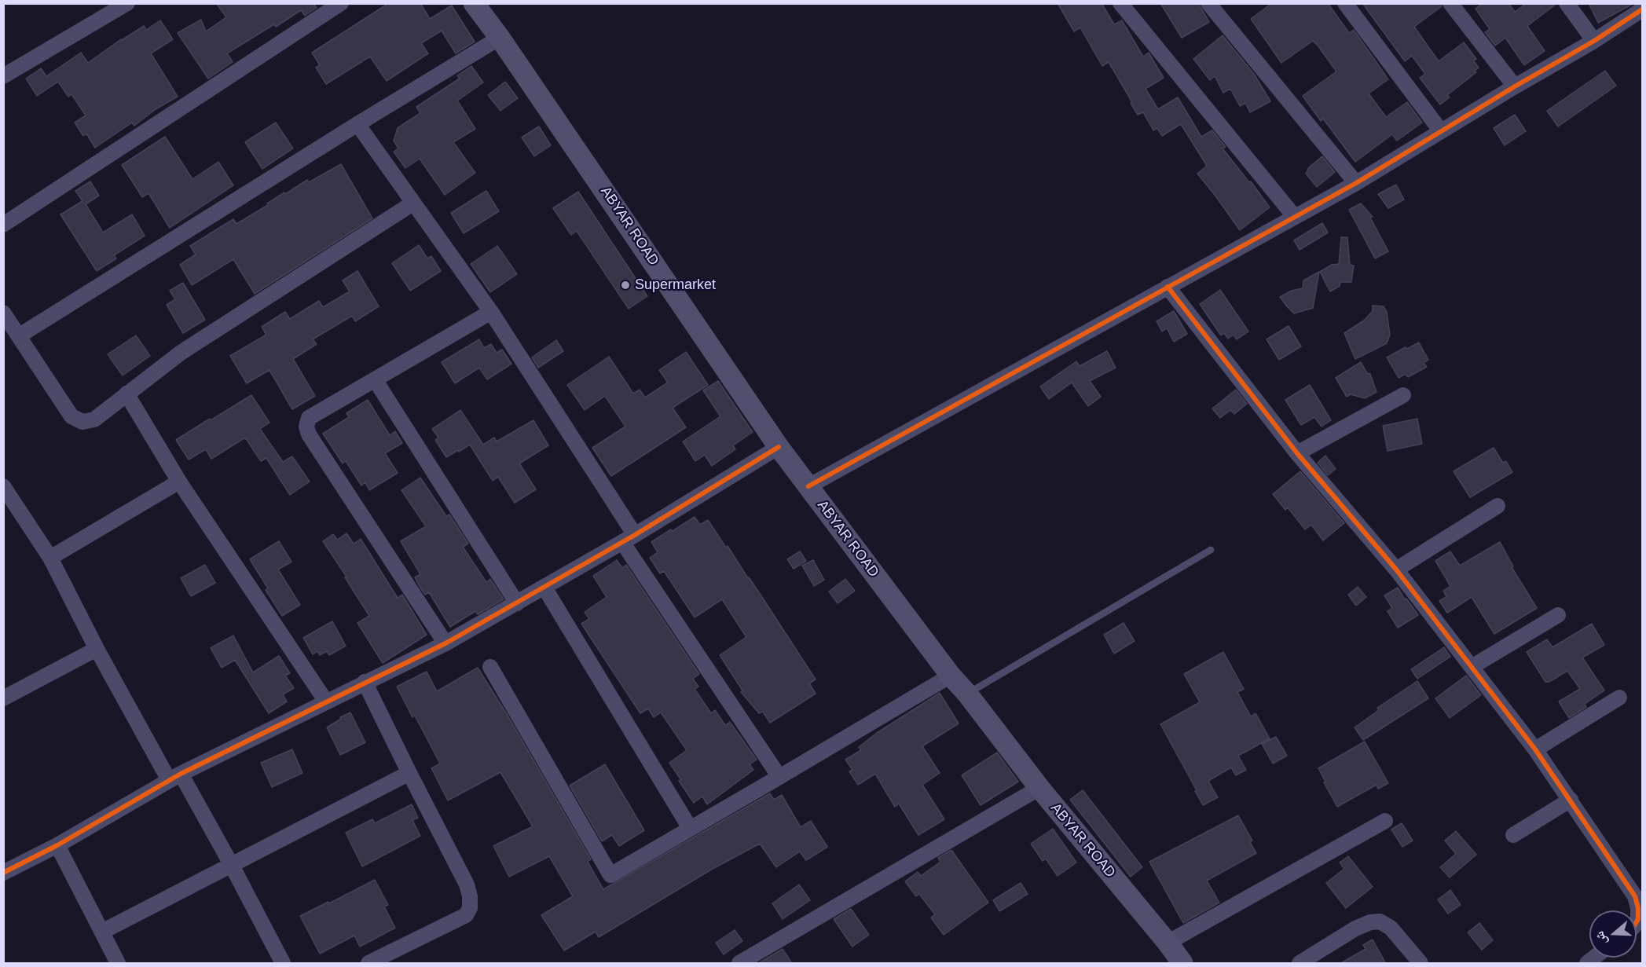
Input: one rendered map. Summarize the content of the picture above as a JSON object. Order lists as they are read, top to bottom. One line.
{"streets":{"main road":["ABYAR ROAD"]},"places":["Supermarket"],"north":"left"}
